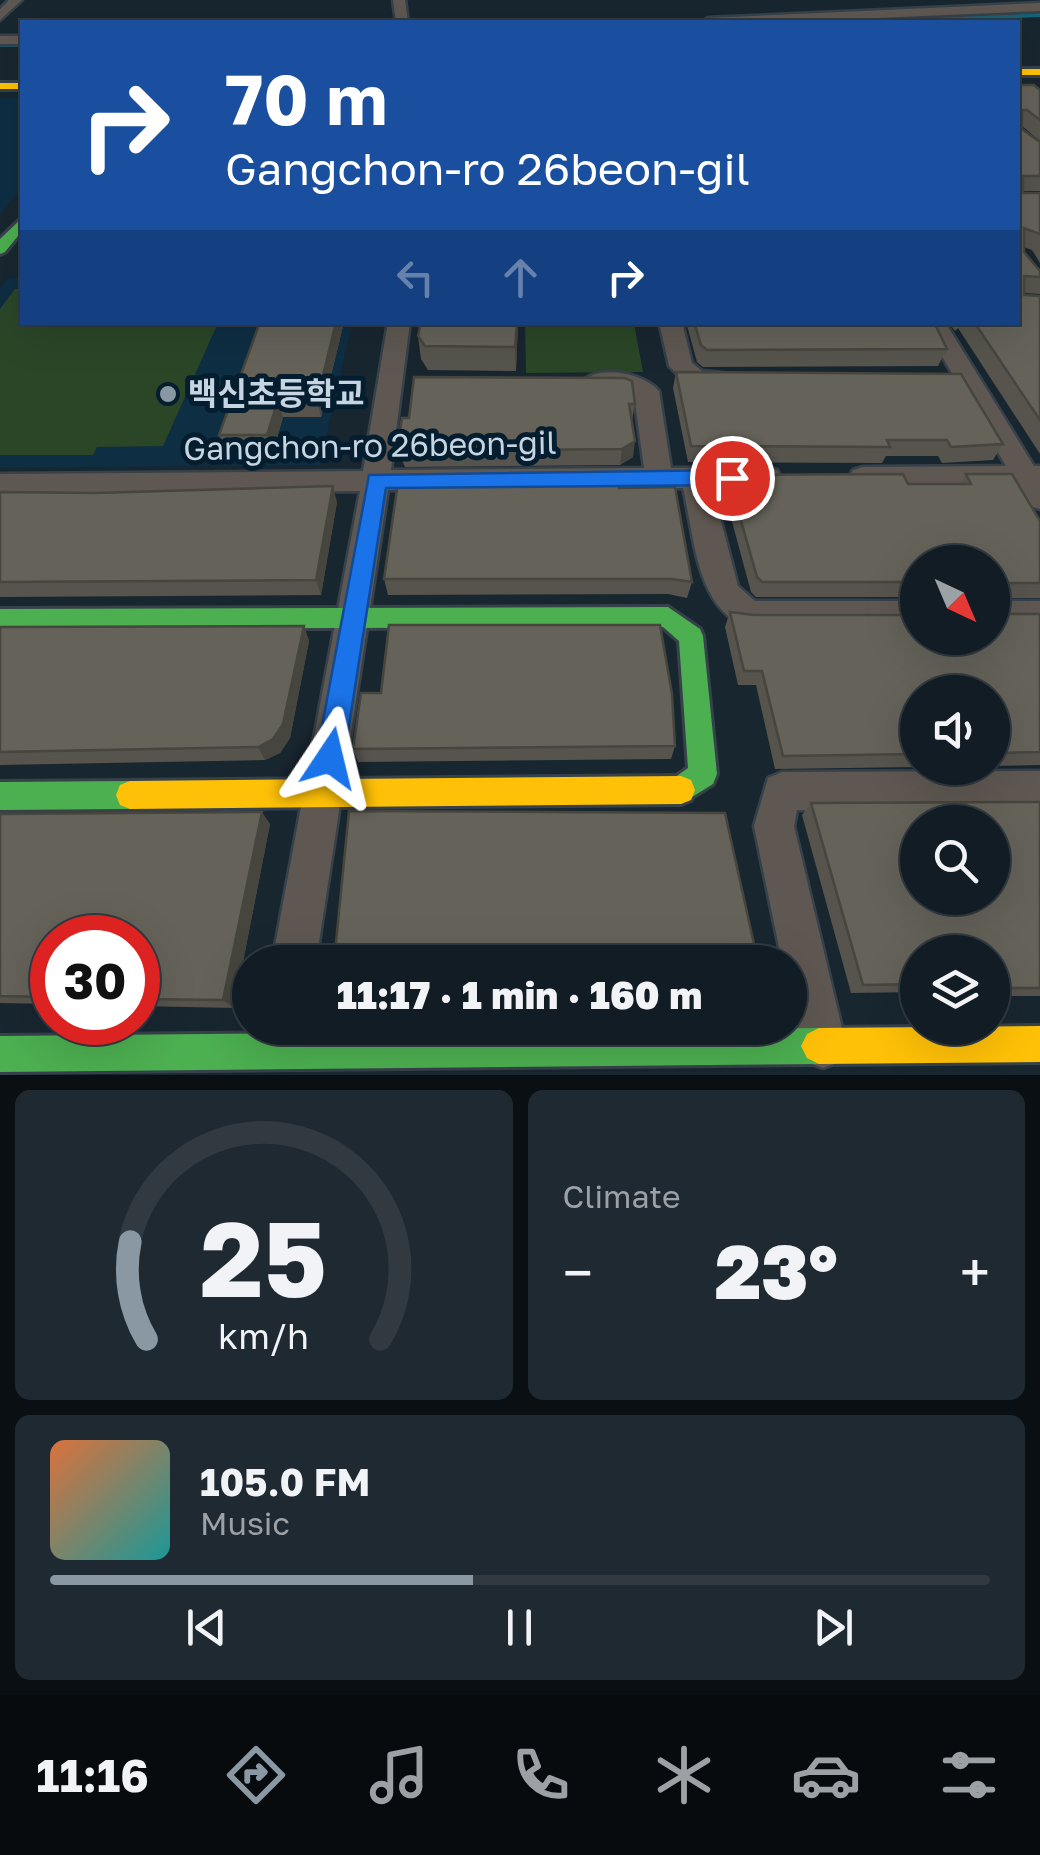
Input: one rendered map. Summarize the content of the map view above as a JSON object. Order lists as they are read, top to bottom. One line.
{"streets":{"street":["Gangchon-ro 26beon-gil"]},"places":["백신초등학교"],"north":"bottom right","page":{"turn":["70 m","Gangchon-ro 26beon-gil"],"limit":"30","trip":"11:17 · 1 min · 160 m","tile":"Climate","heat":["−","23°","+"],"song":["105.0 FM","Music"],"tabs":"11:16","gauge":["25","km/h"]}}
